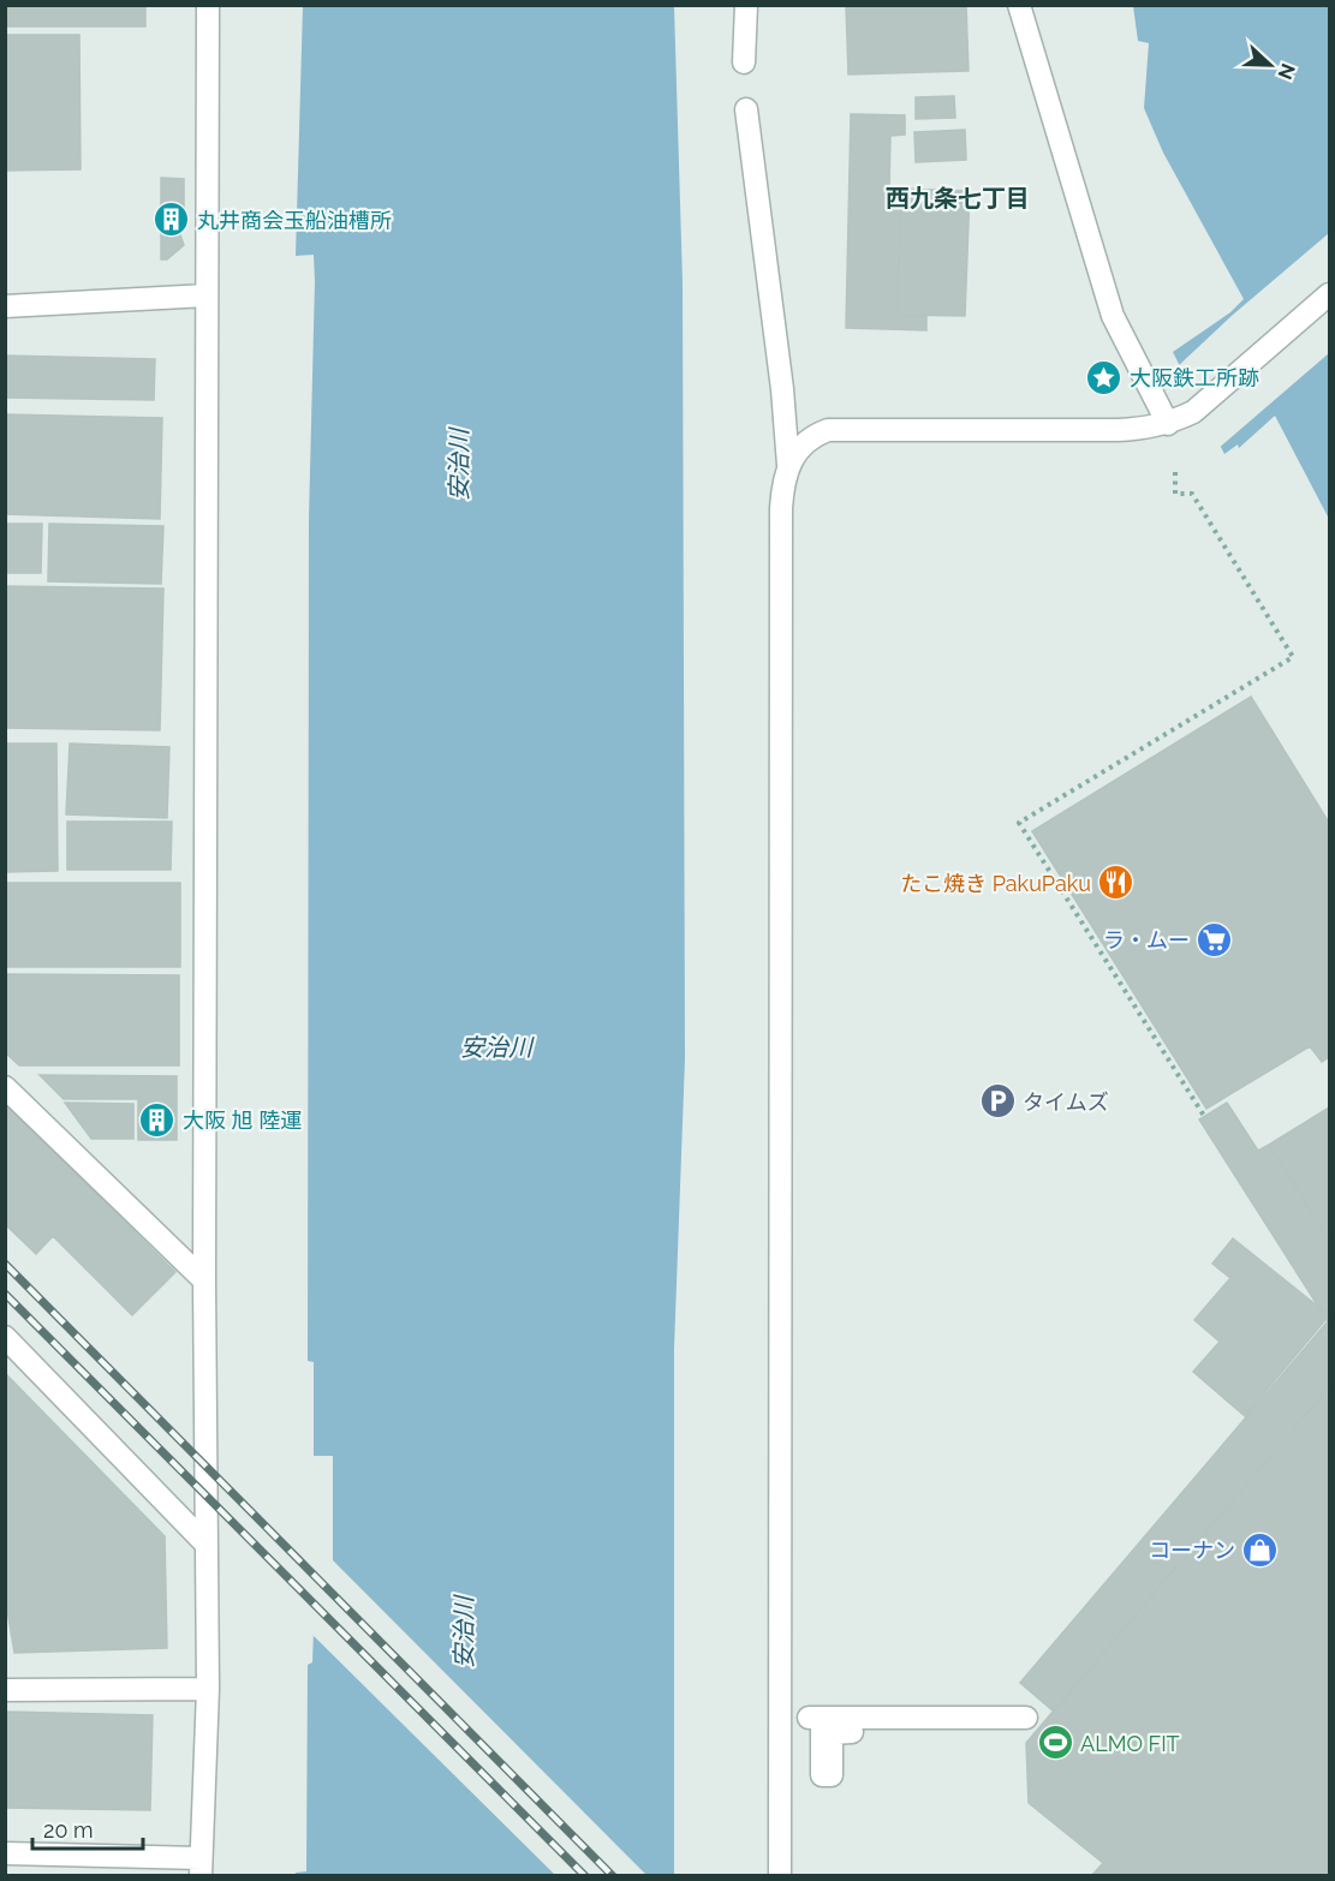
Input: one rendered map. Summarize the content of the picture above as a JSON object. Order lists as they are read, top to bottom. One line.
{"districts":["西九条七丁目"],"water":["安治川"],"places":{"building":["丸井商会玉船油槽所","大阪 旭 陸運"],"place":["大阪鉄工所跡"],"restaurant":["たこ焼き PakuPaku"],"supermarket":["ラ・ムー"],"parking":["タイムズ"],"shop":["コーナン"],"sports":["ALMO FIT"]},"scale_bar":"20 m","north":"right"}
